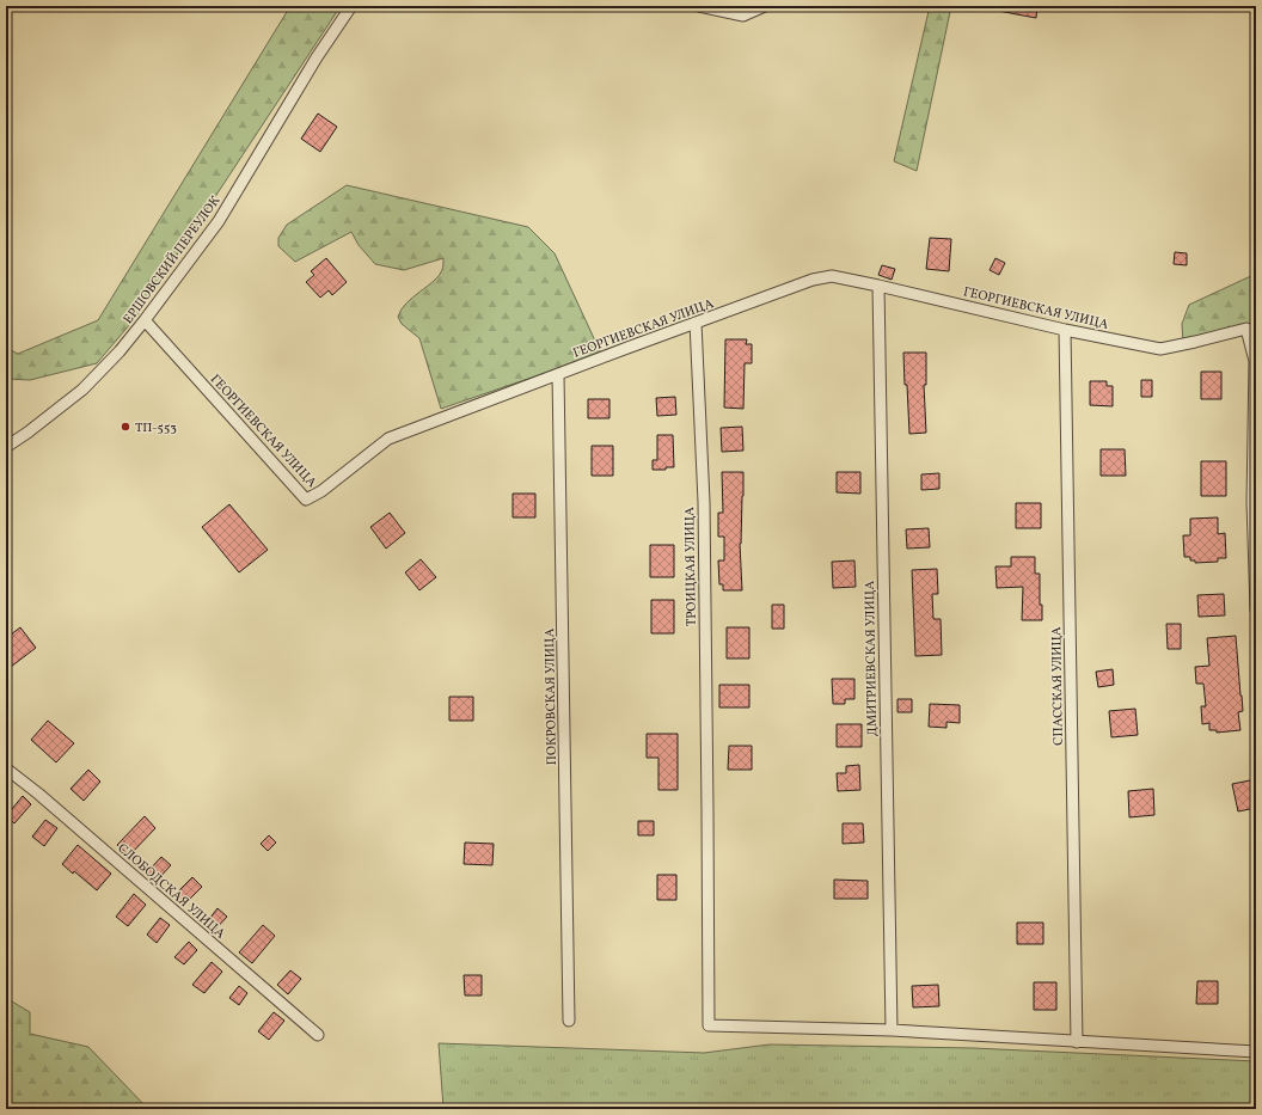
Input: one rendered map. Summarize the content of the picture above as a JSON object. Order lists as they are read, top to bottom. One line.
{"streets":{"street":["ЕРШОВСКИЙ ПЕРЕУЛОК","ГЕОРГИЕВСКАЯ УЛИЦА","ТРОИЦКАЯ УЛИЦА","ДМИТРИЕВСКАЯ УЛИЦА","СПАССКАЯ УЛИЦА","ПОКРОВСКАЯ УЛИЦА","СЛОБОДСКАЯ УЛИЦА"]},"crossings":[["ЕРШОВСКИЙ ПЕРЕУЛОК","ГЕОРГИЕВСКАЯ УЛИЦА"],["ГЕОРГИЕВСКАЯ УЛИЦА","ТРОИЦКАЯ УЛИЦА"],["ГЕОРГИЕВСКАЯ УЛИЦА","ДМИТРИЕВСКАЯ УЛИЦА"],["ГЕОРГИЕВСКАЯ УЛИЦА","СПАССКАЯ УЛИЦА"],["ГЕОРГИЕВСКАЯ УЛИЦА","ПОКРОВСКАЯ УЛИЦА"],["ТРОИЦКАЯ УЛИЦА","ДМИТРИЕВСКАЯ УЛИЦА"]],"places":["ТП-553"]}
